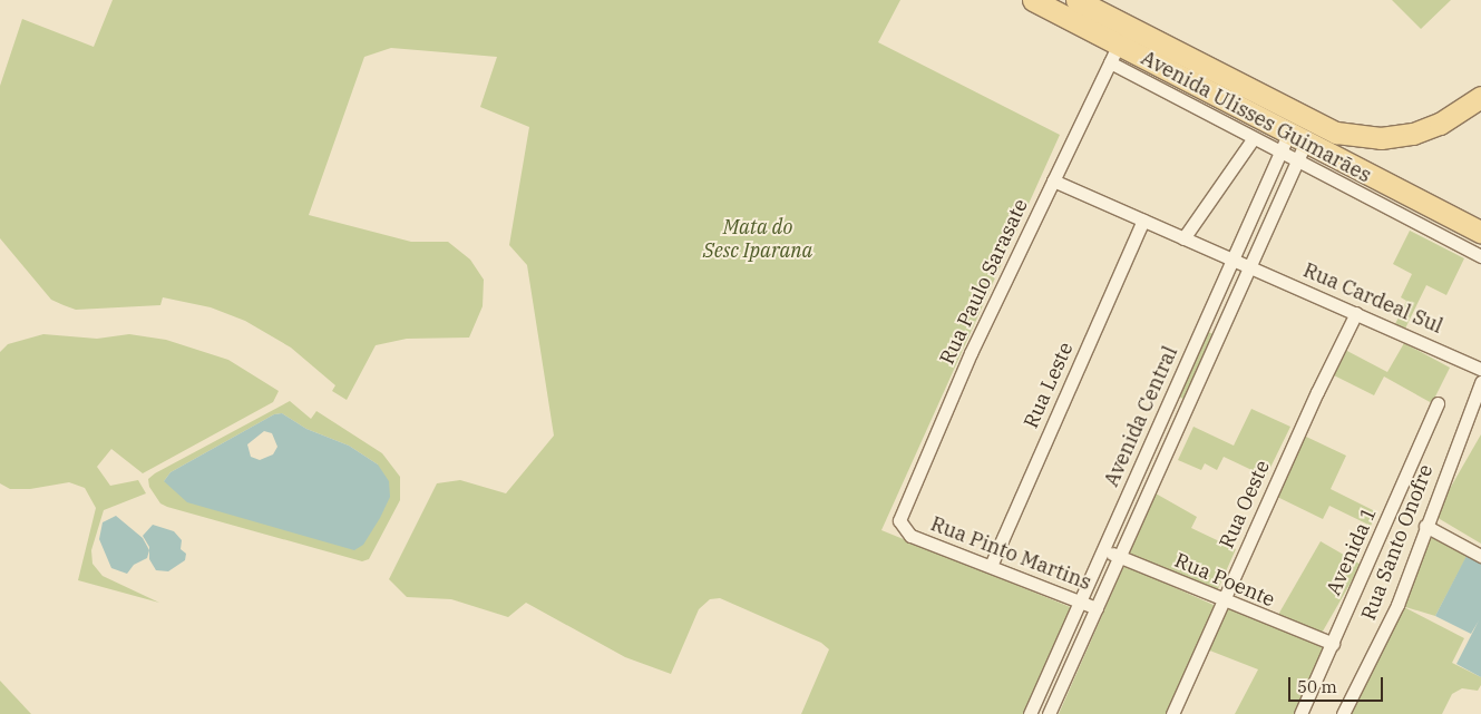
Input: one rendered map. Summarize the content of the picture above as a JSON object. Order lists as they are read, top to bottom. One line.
{"streets":{"main road":["Avenida Ulisses Guimarães"],"street":["Rua Paulo Sarasate","Rua Cardeal Sul","Rua Leste","Avenida Central","Rua Oeste","Rua Santo Onofre","Avenida 1","Rua Pinto Martins","Rua Poente"]},"crossings":[["Avenida Ulisses Guimarães","Rua Paulo Sarasate"],["Avenida Ulisses Guimarães","Avenida Central"],["Rua Paulo Sarasate","Rua Cardeal Sul"],["Rua Paulo Sarasate","Rua Pinto Martins"],["Rua Cardeal Sul","Rua Leste"],["Rua Cardeal Sul","Avenida Central"],["Rua Cardeal Sul","Rua Oeste"],["Rua Leste","Rua Pinto Martins"],["Avenida Central","Rua Pinto Martins"],["Avenida Central","Rua Poente"],["Rua Oeste","Rua Poente"],["Avenida 1","Rua Poente"]],"parks":["Mata do Sesc Iparana"],"scale_bar":"50 m"}
